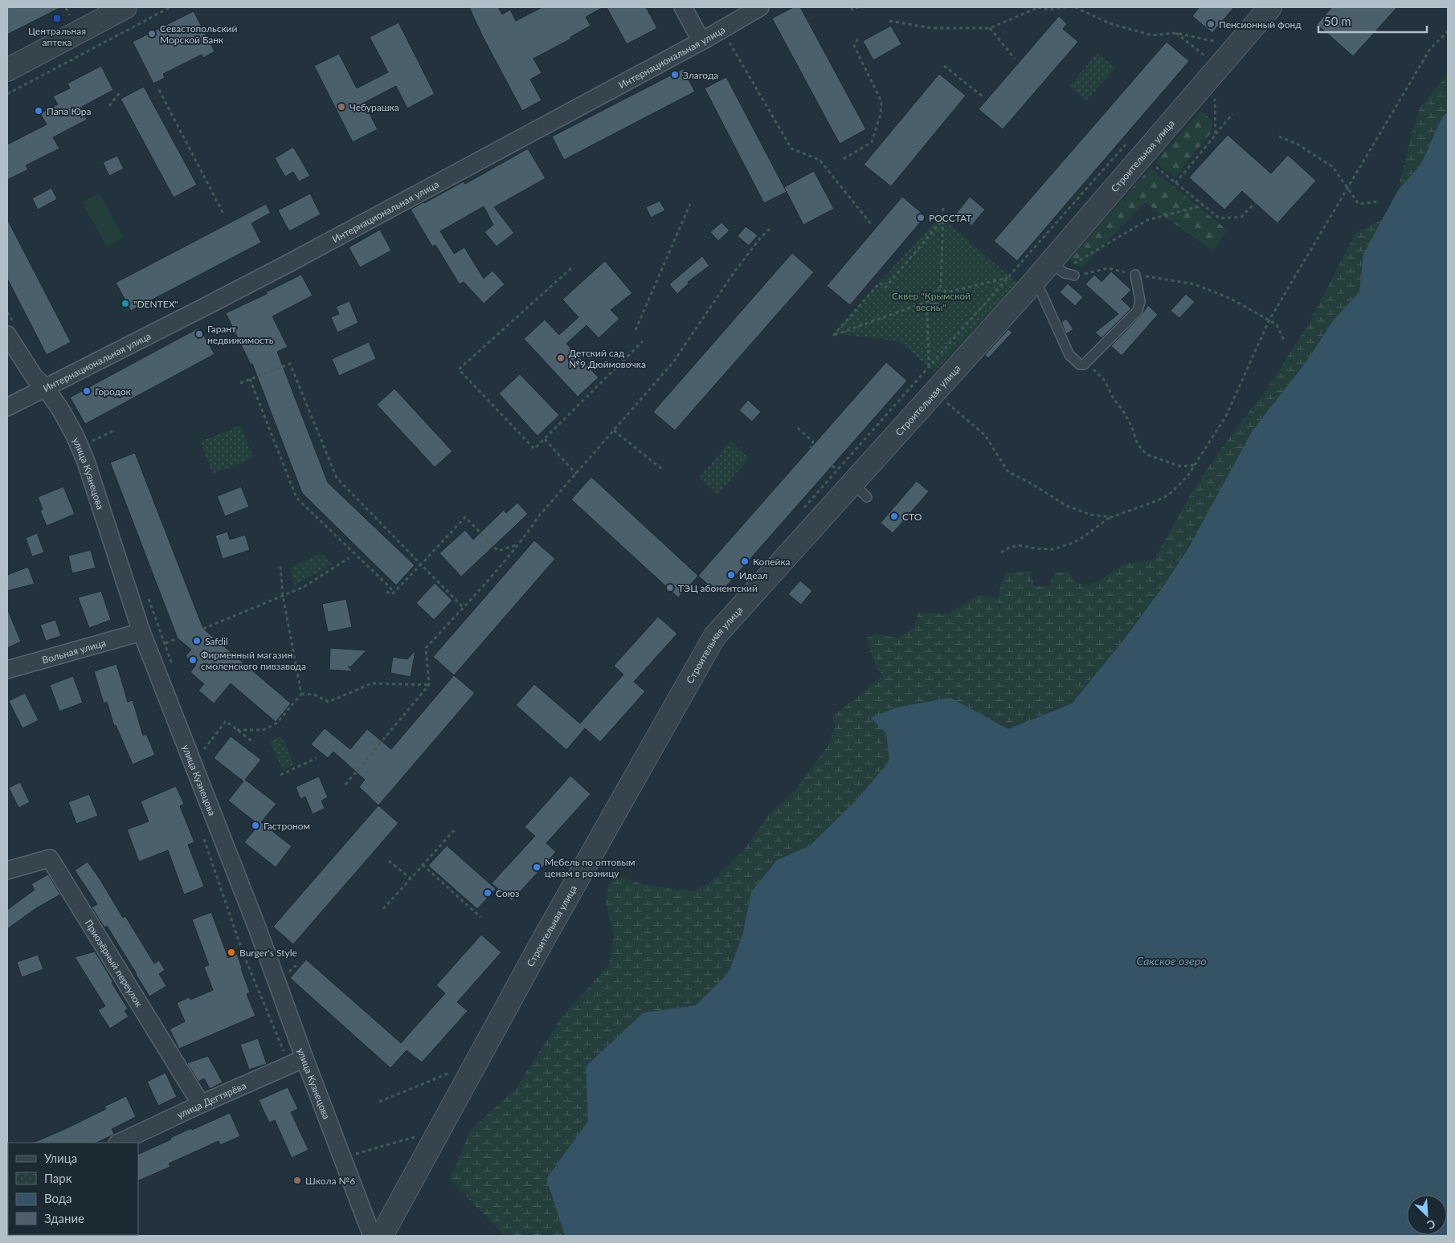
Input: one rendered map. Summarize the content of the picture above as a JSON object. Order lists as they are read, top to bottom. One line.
{"streets":{"street":["Интернациональная улица","Строительная улица","улица Кузнецова","Вольная улица","Приозёрный переулок","улица Дегтярёва"]},"crossings":[["Интернациональная улица","улица Кузнецова"],["улица Кузнецова","Вольная улица"],["улица Кузнецова","улица Дегтярёва"],["Приозёрный переулок","улица Дегтярёва"]],"water":["Сакское озеро"],"parks":["Сквер \"Крымской весны\""],"places":{"transit":["Центральная аптека"],"other":["Пенсионный фонд","Севастопольский Морской Банк","Злагода","Чебурашка","Папа Юра","РОССТАТ","\"DENTEX\"","Гарант недвижимость","Детский сад №9 Дюймовочка","Городок","СТО","Копейка","Идеал","ТЭЦ абонентский","Safdil","Фирменный магазин смоленского пивзавода","Гастроном","Мебель по оптовым ценам в розницу","Союз","Burger's Style","Школа №6"]},"legend":["Улица","Парк","Вода","Здание"],"scale_bar":"50 m","north":"bottom right"}
